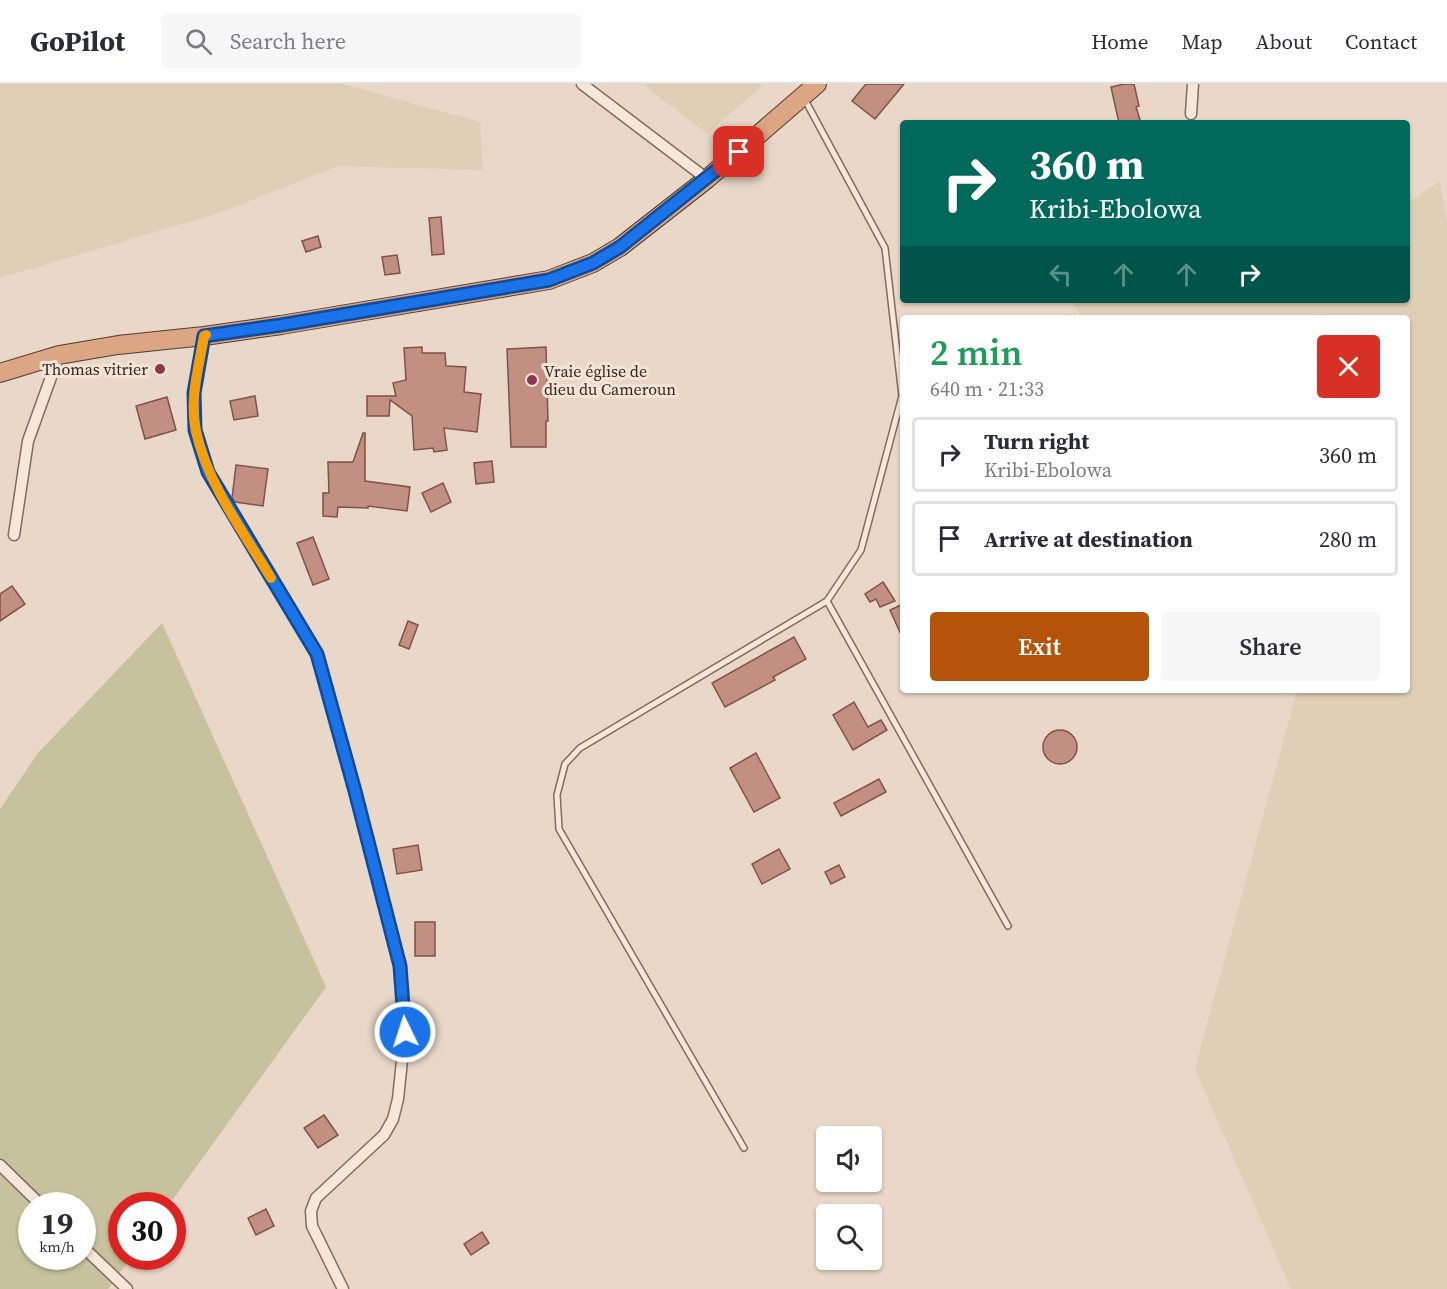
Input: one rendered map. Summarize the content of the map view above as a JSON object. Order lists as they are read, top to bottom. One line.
{"places":["Thomas vitrier","Vraie église de dieu du Cameroun"],"page":{"header":"GoPilot","search":"Search here","nav":["Home","Map","About","Contact"],"turn":["360 m","Kribi-Ebolowa"],"heading":["2 min","640 m · 21:33"],"list":[{"name":"Turn right","note":"Kribi-Ebolowa","value":"360 m"},{"name":"Arrive at destination","value":"280 m"}],"buttons":["Exit","Share"],"speed":"19 km/h","limit":"30"}}
